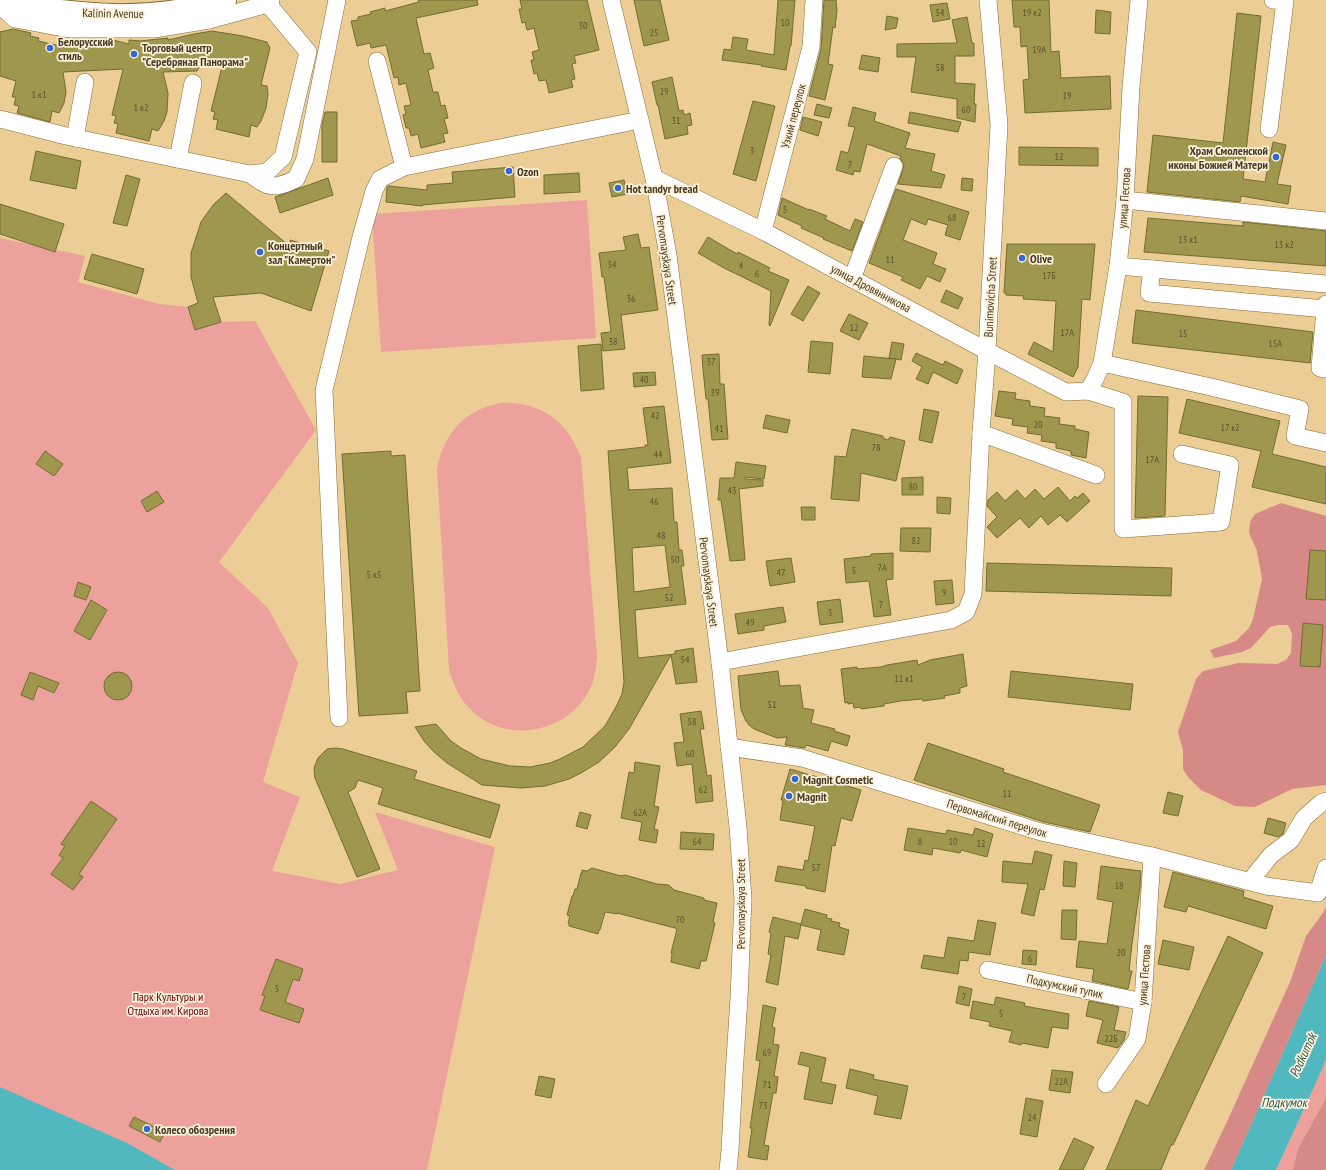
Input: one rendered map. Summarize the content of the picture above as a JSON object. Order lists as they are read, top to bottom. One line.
{"streets":{"main road":["Kalinin Avenue"],"street":["Узкий переулок","улица Пестова","Pervomayskaya Street","улица Дровянникова","Bunimovicha Street","Первомайский переулок","Подкумский тупик"]},"crossings":[["Узкий переулок","улица Дровянникова"],["улица Пестова","улица Дровянникова"],["улица Пестова","Первомайский переулок"],["улица Пестова","Подкумский тупик"],["Pervomayskaya Street","улица Дровянникова"],["Pervomayskaya Street","Bunimovicha Street"],["Pervomayskaya Street","Первомайский переулок"],["улица Дровянникова","Bunimovicha Street"]],"water":["Podkumok","Подкумок"],"parks":["Парк Культуры и Отдыха им. Кирова"],"places":["Белорусский стиль","Торговый центр \"Серебряная Панорама\"","Храм Смоленской иконы Божией Матери","Ozon","Hot tandyr bread","Концертный зал \"Камертон\"","Olive","Magnit Cosmetic","Magnit","Колесо обозрения"],"house_numbers":["54","19 к2","10","30","25","19А","58","29","1 к1","19","1 к2","60","31","3","12","7","5","68","13 к1","13 к2","11","34","4","6","17Б","36","12","17А","15","38","15А","37","40","39","42","20","17 к2","41","78","44","17А","80","43","46","48","82","50","7А","5","47","5 к5","9","52","7","3","49","54","11 к1","51","58","60","62","11","62А","64","8","10","12","57","18","70","20","6","5","7","5","22Б","69","22А","71","73","24"]}
